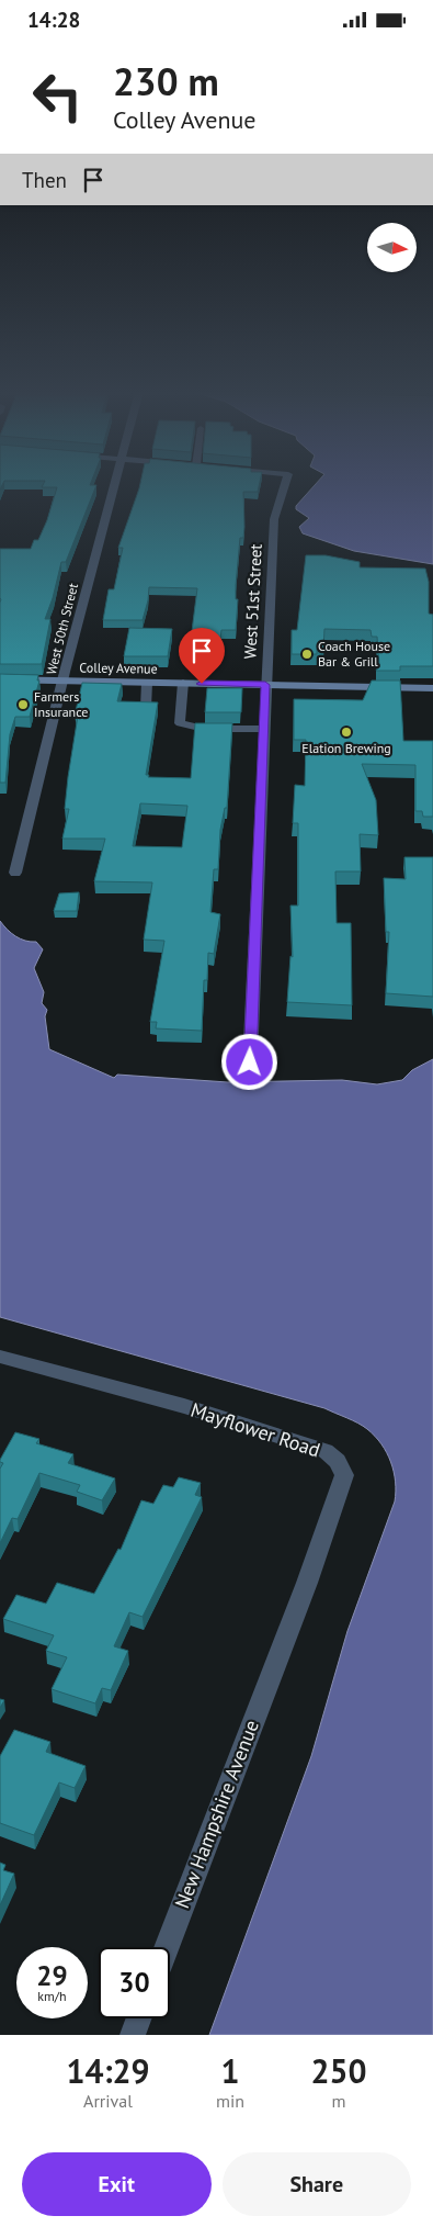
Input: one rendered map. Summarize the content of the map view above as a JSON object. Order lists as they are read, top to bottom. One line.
{"streets":{"main road":["Colley Avenue"],"street":["West 51st Street","West 50th Street","Mayflower Road","New Hampshire Avenue"]},"crossings":[["West 51st Street","Colley Avenue"],["West 50th Street","Colley Avenue"],["Mayflower Road","New Hampshire Avenue"]],"places":["Coach House Bar & Grill","Farmers Insurance","Elation Brewing"],"north":"right","page":{"status":"14:28","turn":["230 m","Colley Avenue"],"then":"Then","speed":"29 km/h","limit":"30","eta":["14:29","Arrival","1","min","250","m"],"buttons":["Exit","Share"]}}
